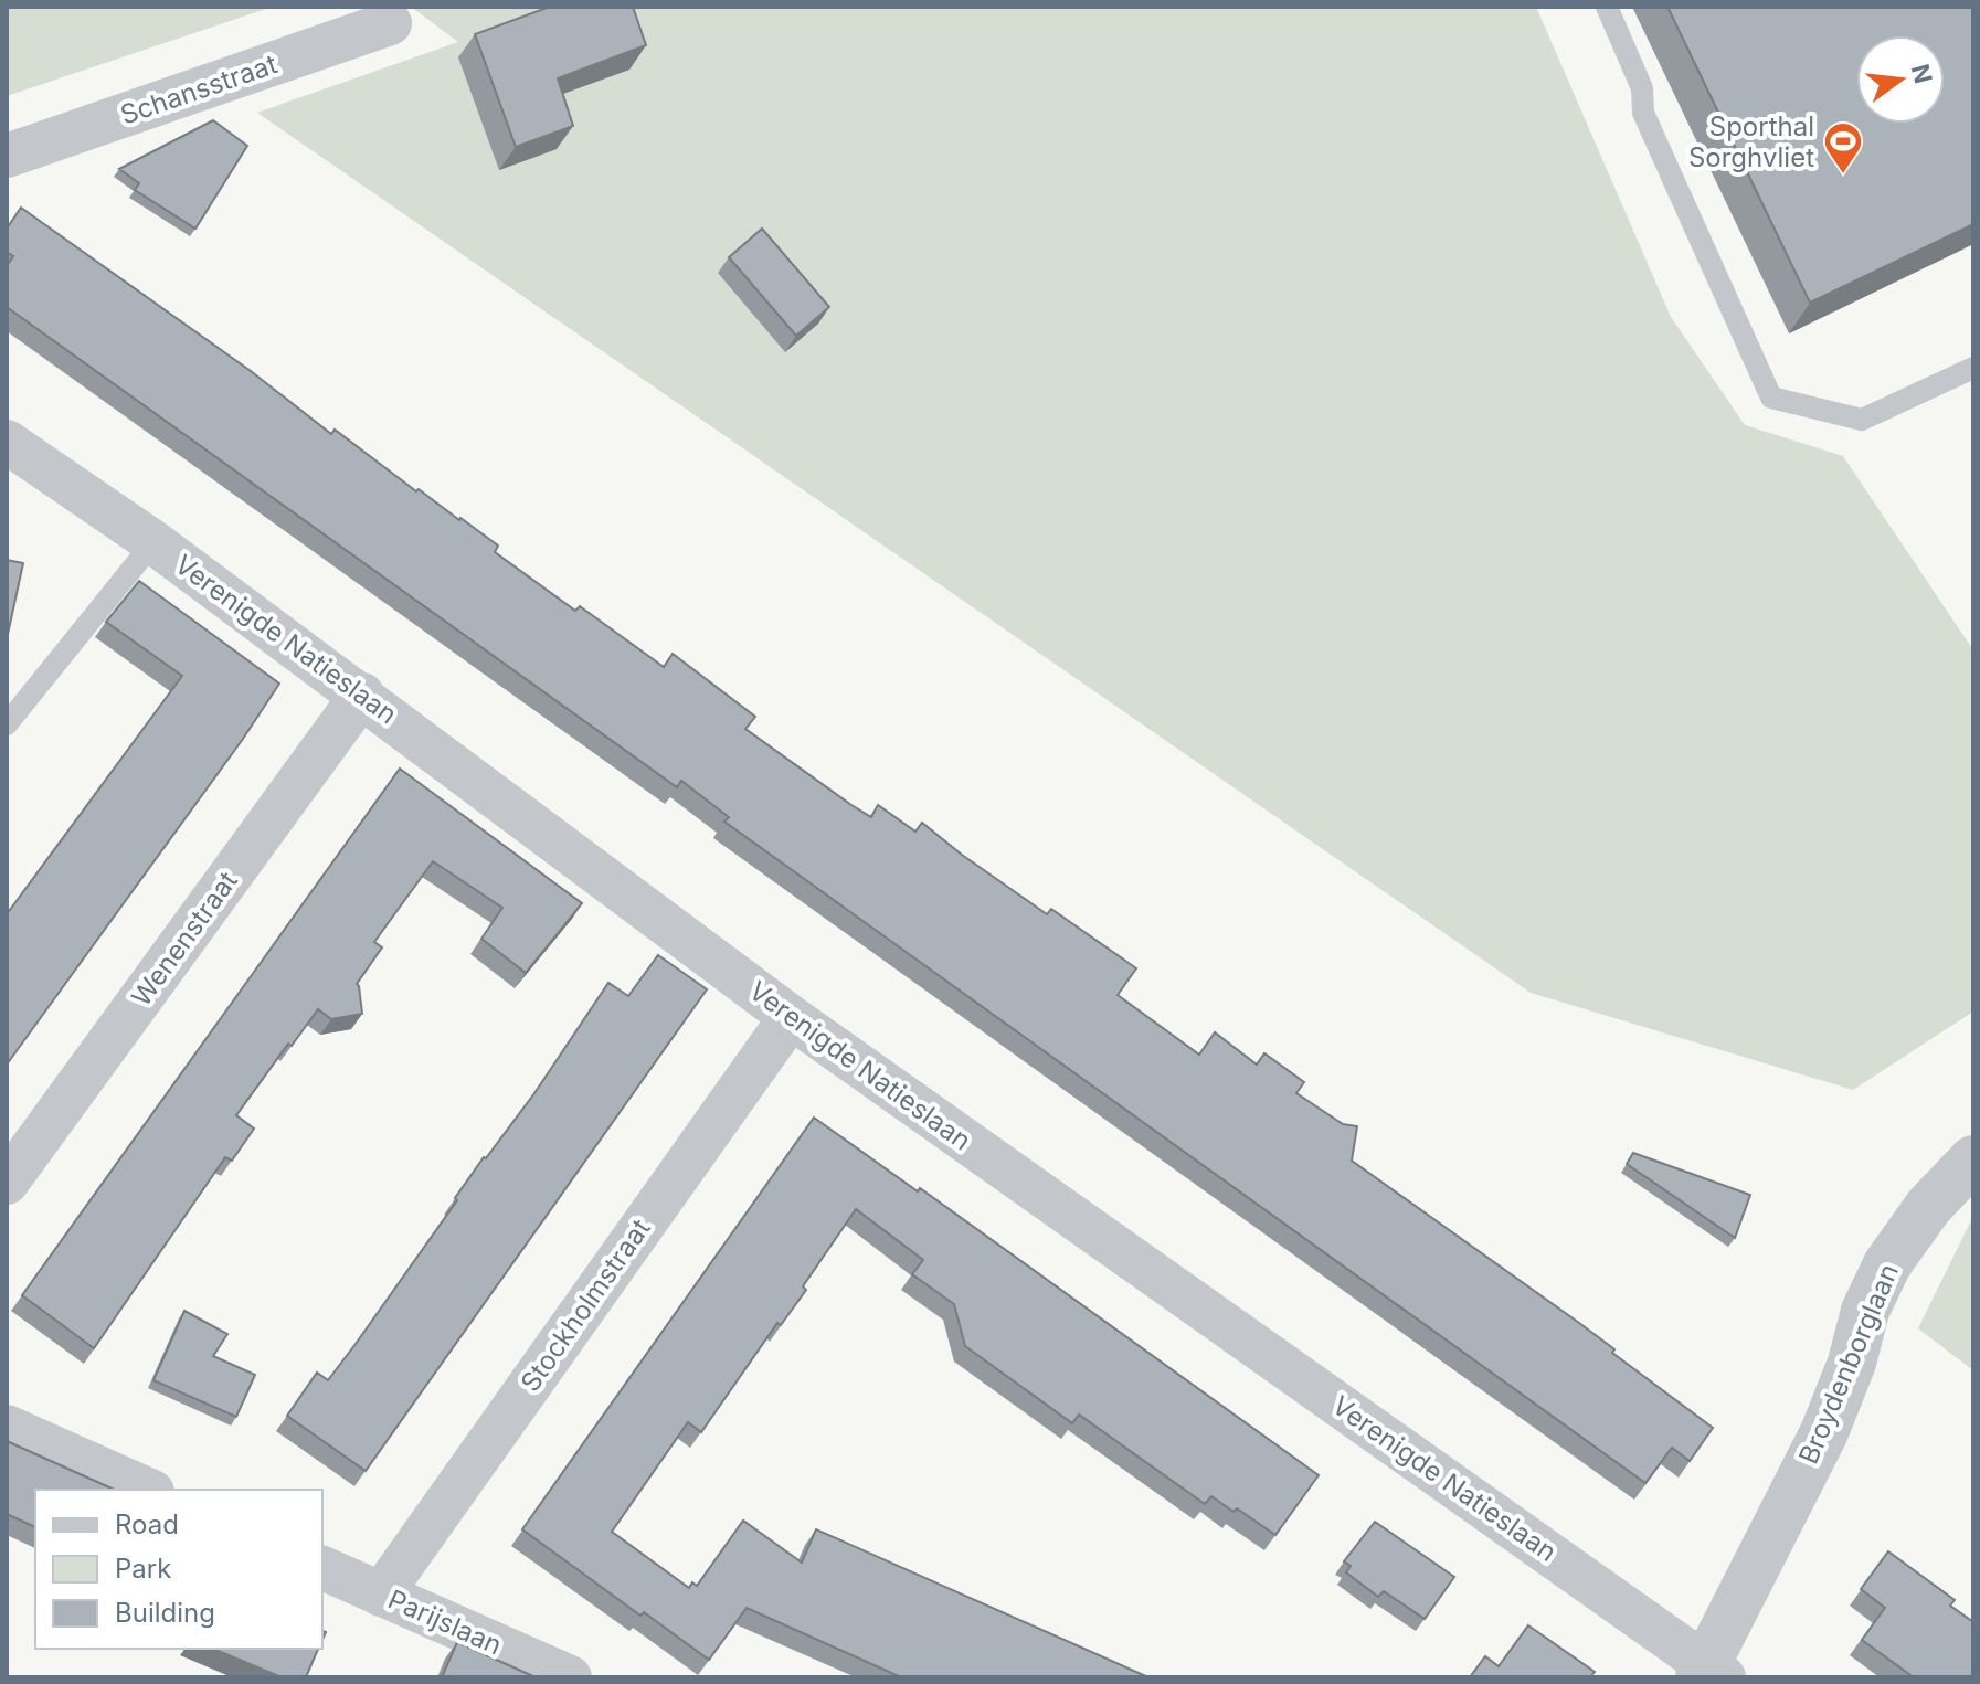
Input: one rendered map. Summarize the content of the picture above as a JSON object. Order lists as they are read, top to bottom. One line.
{"streets":{"street":["Schansstraat","Verenigde Natieslaan","Wenenstraat","Stockholmstraat","Broydenborglaan","Parijslaan"]},"crossings":[["Verenigde Natieslaan","Wenenstraat"],["Verenigde Natieslaan","Stockholmstraat"],["Verenigde Natieslaan","Broydenborglaan"],["Stockholmstraat","Parijslaan"]],"places":{"sports":["Sporthal Sorghvliet"]},"legend":["Road","Park","Building"],"north":"right"}
